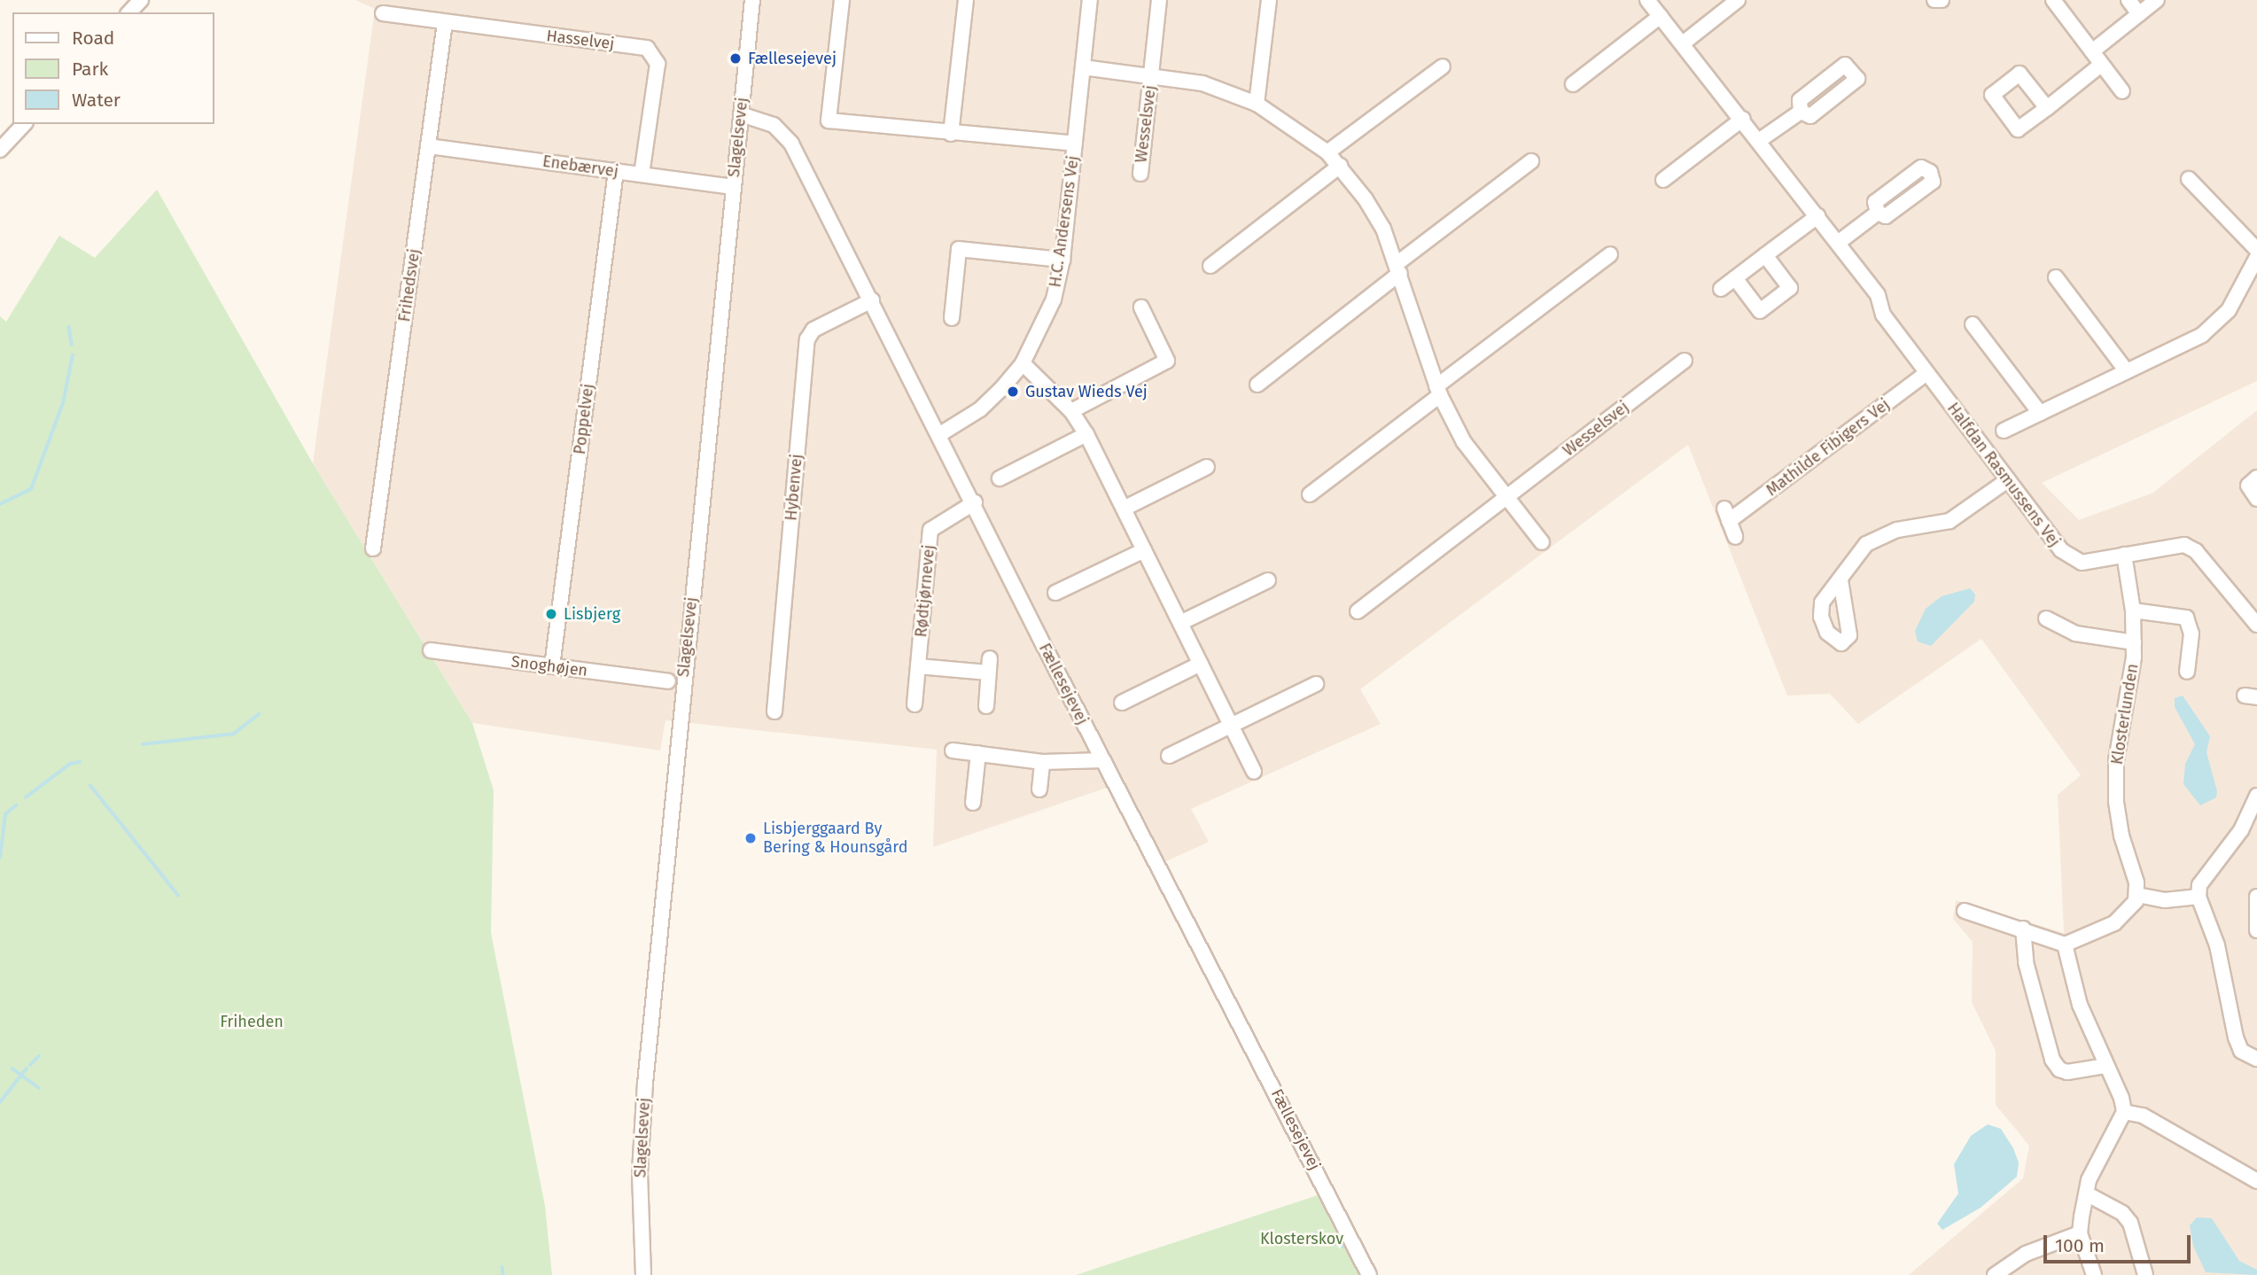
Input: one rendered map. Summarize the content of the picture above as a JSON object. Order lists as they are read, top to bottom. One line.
{"streets":{"street":["Hasselvej","Wesselsvej","Slagelsevej","Enebærvej","H.C. Andersens Vej","Frihedsvej","Poppelvej","Mathilde Fibigers Vej","Halfdan Rasmussens Vej","Hybenvej","Rødtjørnevej","Snoghøjen","Fællesejevej","Klosterlunden"]},"crossings":[["Hasselvej","Enebærvej"],["Hasselvej","Frihedsvej"],["Wesselsvej","H.C. Andersens Vej"],["Slagelsevej","Enebærvej"],["Slagelsevej","Fællesejevej"],["Enebærvej","Frihedsvej"],["Enebærvej","Poppelvej"],["H.C. Andersens Vej","Fællesejevej"],["Poppelvej","Snoghøjen"],["Mathilde Fibigers Vej","Halfdan Rasmussens Vej"],["Halfdan Rasmussens Vej","Klosterlunden"],["Hybenvej","Fællesejevej"],["Rødtjørnevej","Fællesejevej"]],"parks":["Friheden","Klosterskov"],"places":["Fællesejevej","Gustav Wieds Vej","Lisbjerg","Lisbjerggaard By Bering & Hounsgård"],"legend":["Road","Park","Water"],"scale_bar":"100 m"}
